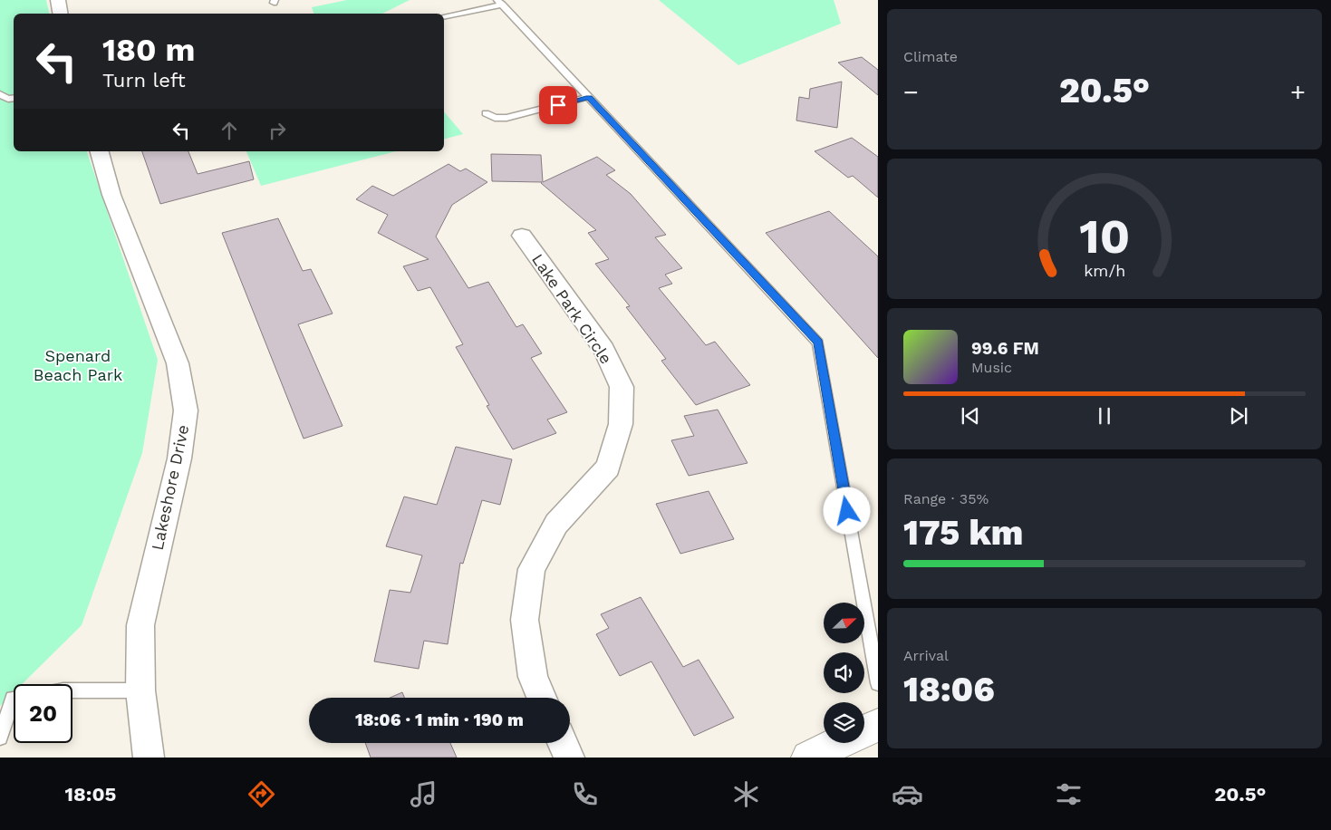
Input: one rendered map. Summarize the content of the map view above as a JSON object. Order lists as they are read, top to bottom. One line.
{"streets":{"street":["Lake Park Circle","Lakeshore Drive"]},"parks":["Spenard Beach Park"],"north":"top right","page":{"tile":["Climate",["Range · 35%","175 km"],["Arrival","18:06"]],"turn":["180 m","Turn left"],"heat":["−","20.5°","+"],"song":["99.6 FM","Music"],"limit":"20","trip":"18:06 · 1 min · 190 m","tabs":["18:05","20.5°"],"gauge":["10","km/h"]}}
